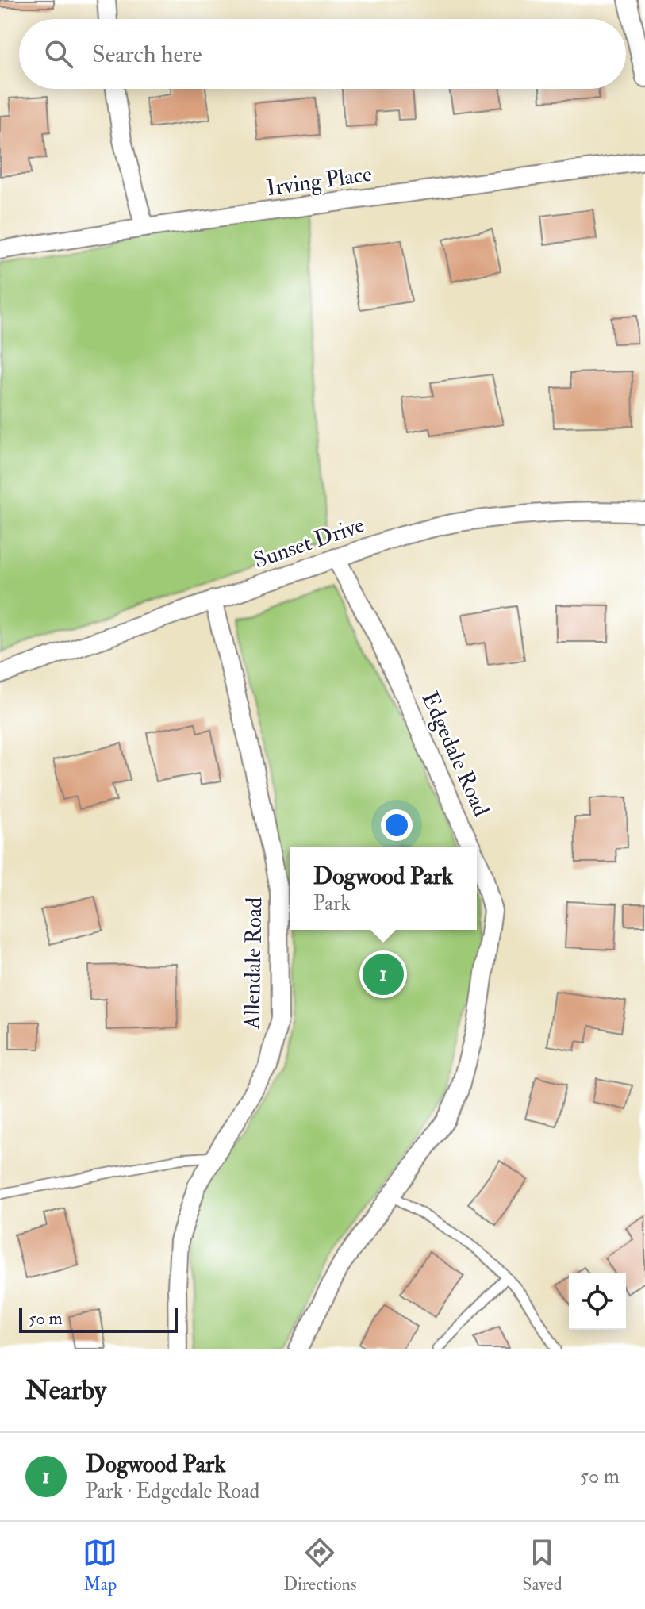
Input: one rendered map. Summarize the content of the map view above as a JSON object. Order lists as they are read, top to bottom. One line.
{"streets":{"street":["Irving Place","Sunset Drive","Edgedale Road","Allendale Road"]},"crossings":[["Sunset Drive","Edgedale Road"],["Sunset Drive","Allendale Road"]],"scale_bar":"50 m","page":{"search":"Search here","popup":["Dogwood Park","Park"],"pins":"1","scale":"50 m","heading":"Nearby","list":[{"mark":"1","name":"Dogwood Park","note":"Park · Edgedale Road","value":"50 m"}],"nav":["Map","Directions","Saved"]}}
